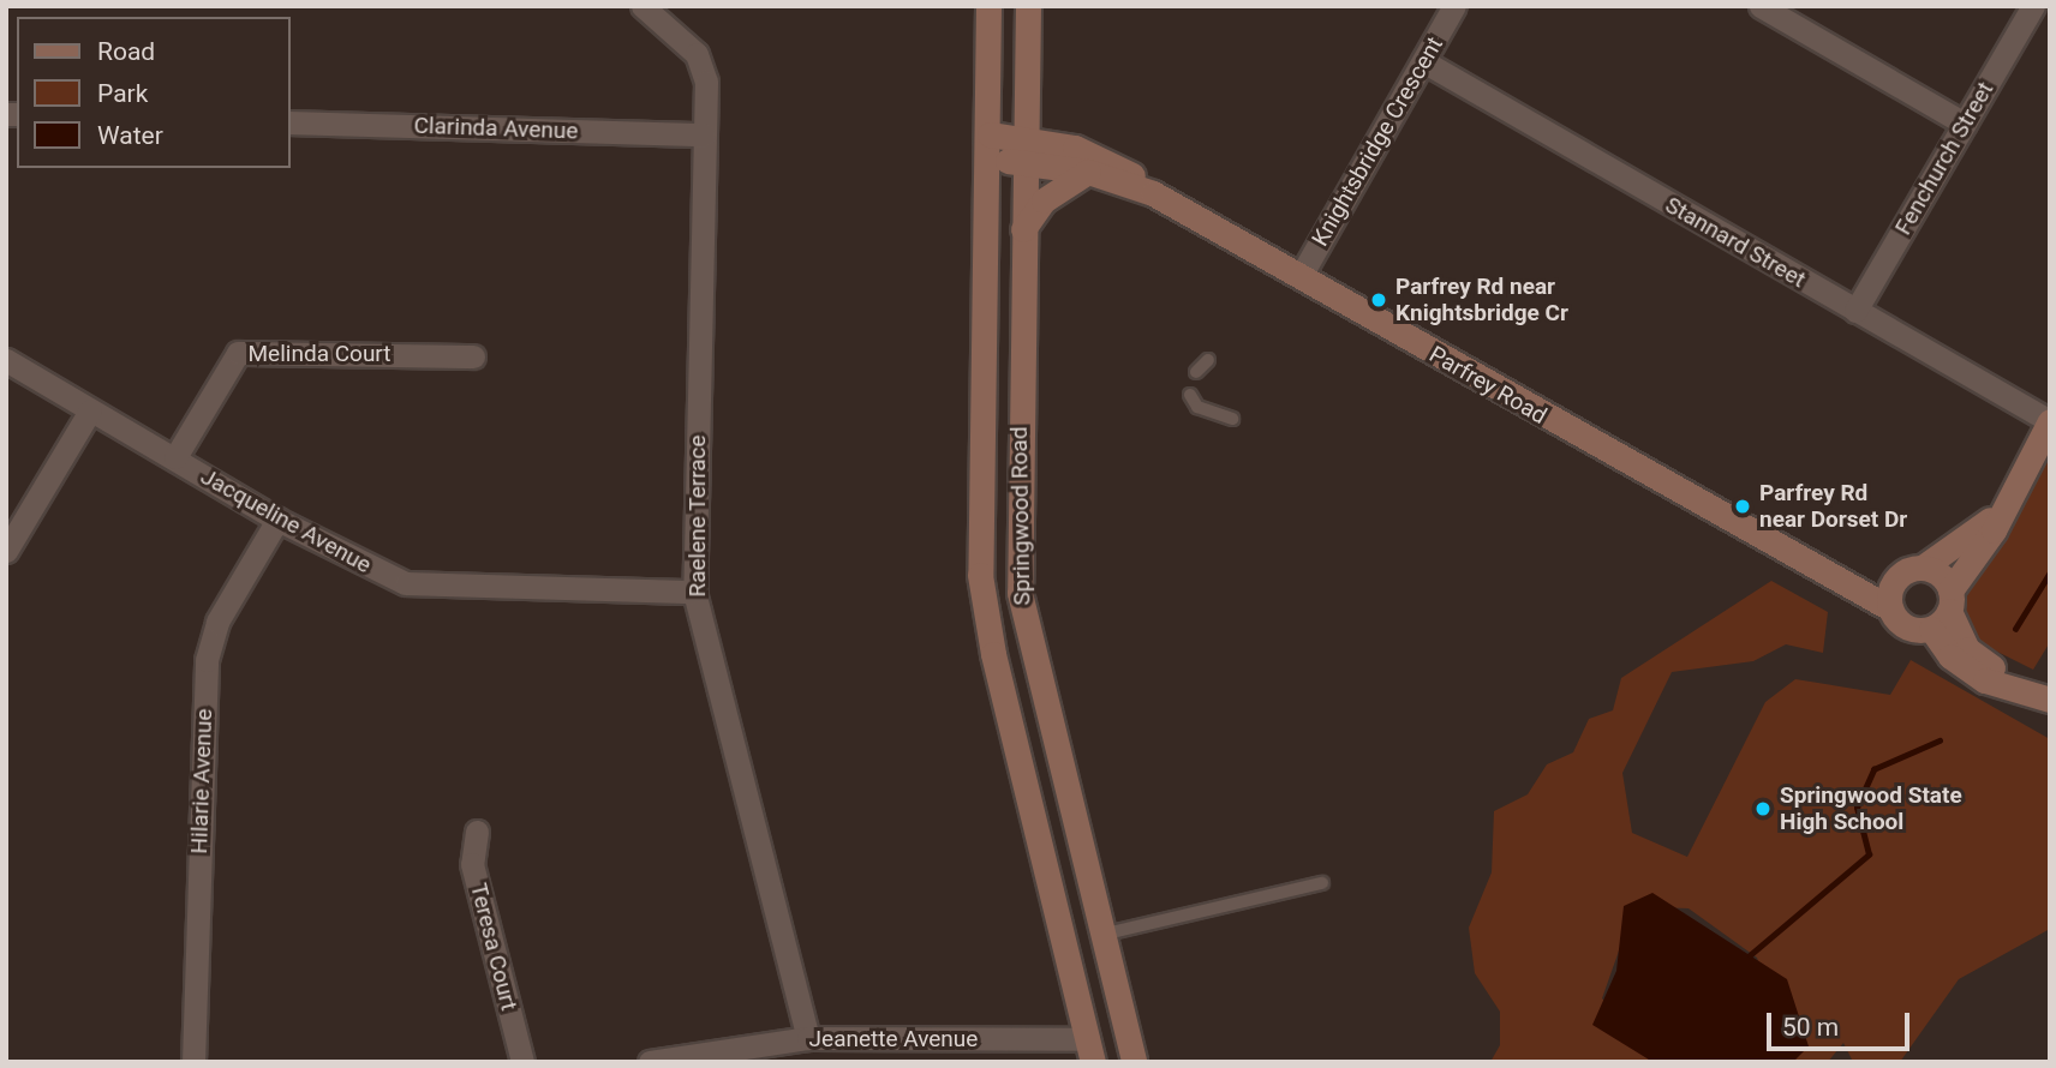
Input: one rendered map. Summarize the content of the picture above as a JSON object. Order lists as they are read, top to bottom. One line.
{"streets":{"main road":["Parfrey Road","Springwood Road"],"street":["Clarinda Avenue","Knightsbridge Crescent","Fenchurch Street","Stannard Street","Melinda Court","Raelene Terrace","Jacqueline Avenue","Hilarie Avenue","Teresa Court","Jeanette Avenue"]},"crossings":[["Clarinda Avenue","Raelene Terrace"],["Knightsbridge Crescent","Stannard Street"],["Knightsbridge Crescent","Parfrey Road"],["Fenchurch Street","Stannard Street"],["Melinda Court","Jacqueline Avenue"],["Parfrey Road","Springwood Road"],["Raelene Terrace","Jacqueline Avenue"],["Raelene Terrace","Jeanette Avenue"],["Springwood Road","Jeanette Avenue"],["Jacqueline Avenue","Hilarie Avenue"]],"places":["Parfrey Rd near Knightsbridge Cr","Parfrey Rd near Dorset Dr","Springwood State High School"],"legend":["Road","Park","Water"],"scale_bar":"50 m"}
